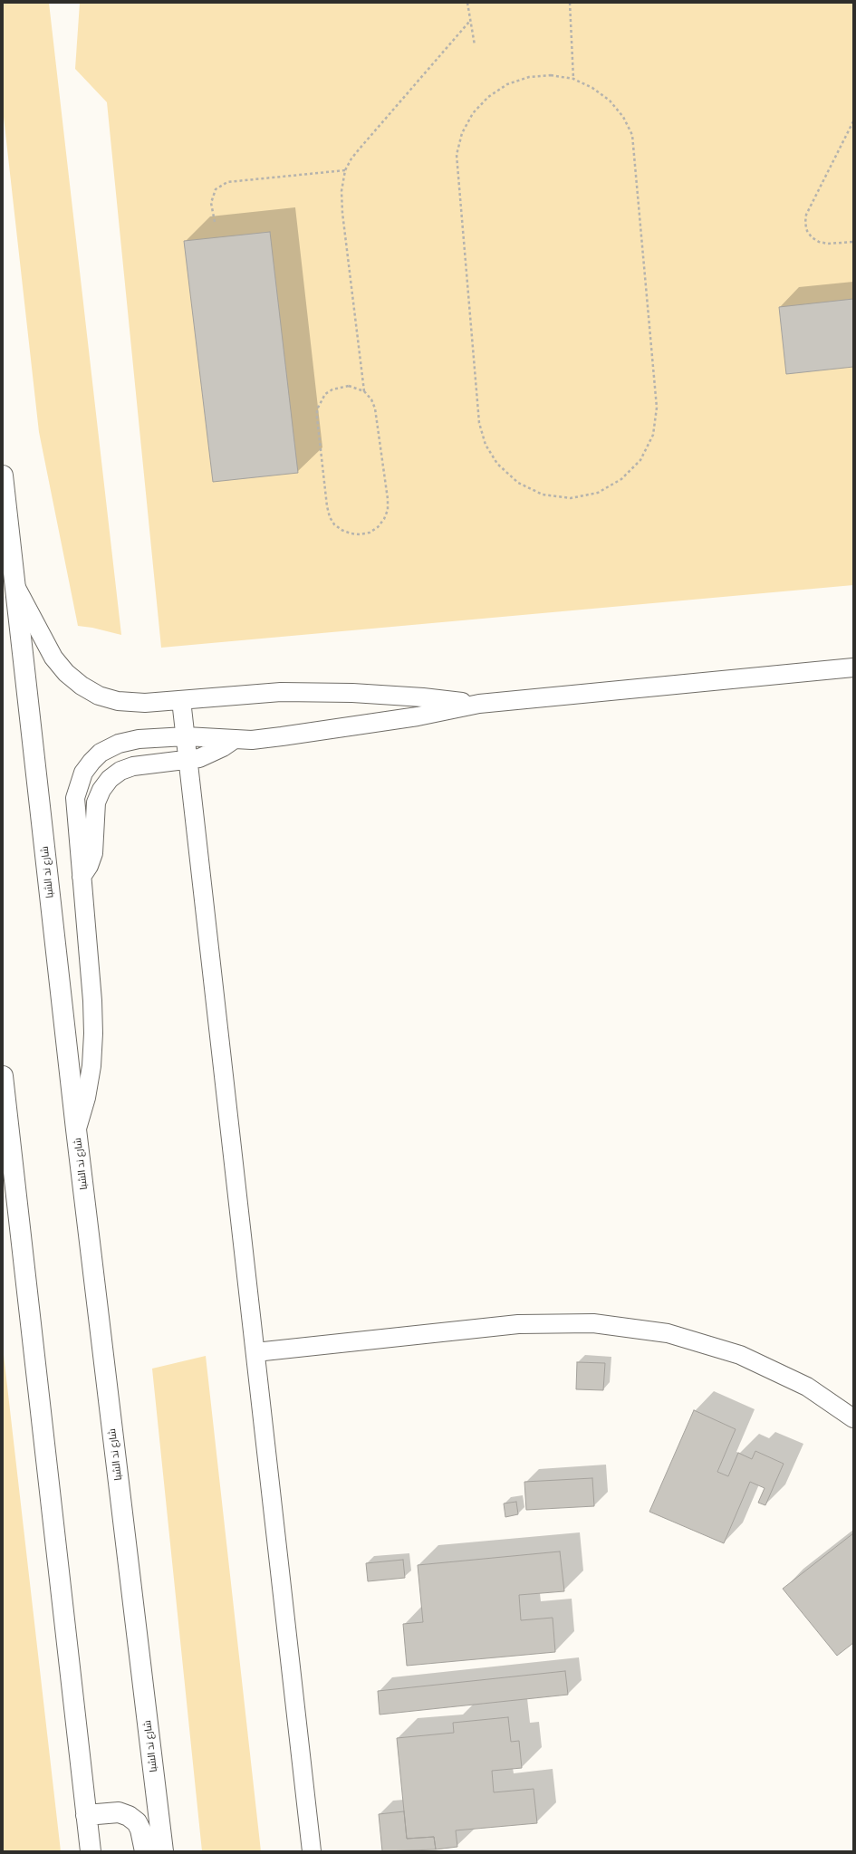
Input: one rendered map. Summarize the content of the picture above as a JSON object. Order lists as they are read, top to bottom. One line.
{"streets":{"main road":["شارع ند الشبا"]}}
